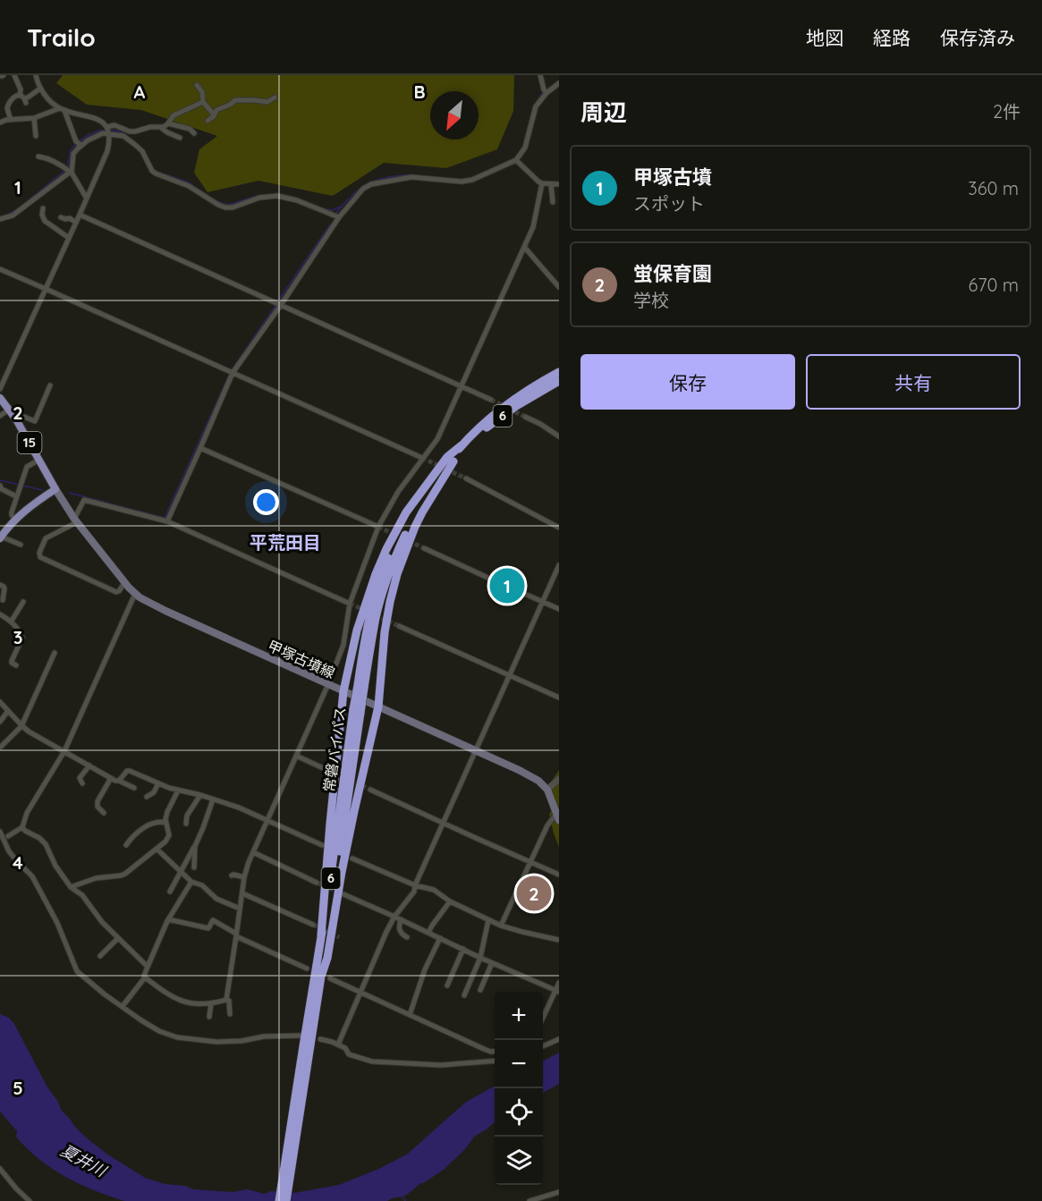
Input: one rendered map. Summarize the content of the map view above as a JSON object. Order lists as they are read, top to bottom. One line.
{"streets":{"highway":["6","常磐バイパス"],"main road":["15","甲塚古墳線"]},"crossings":[["15","甲塚古墳線"]],"districts":["平荒田目"],"water":["夏井川"],"north":"bottom left","page":{"header":"Trailo","nav":["地図","経路","保存済み"],"heading":["周辺","2件"],"list":[{"mark":"1","name":"甲塚古墳","note":"スポット","value":"360 m"},{"mark":"2","name":"蛍保育園","note":"学校","value":"670 m"}],"buttons":["保存","共有"],"pins":["1","2"],"map_buttons":["+","−"]},"grid":{"columns":["A","B"],"rows":["1","2","3","4","5"]}}
